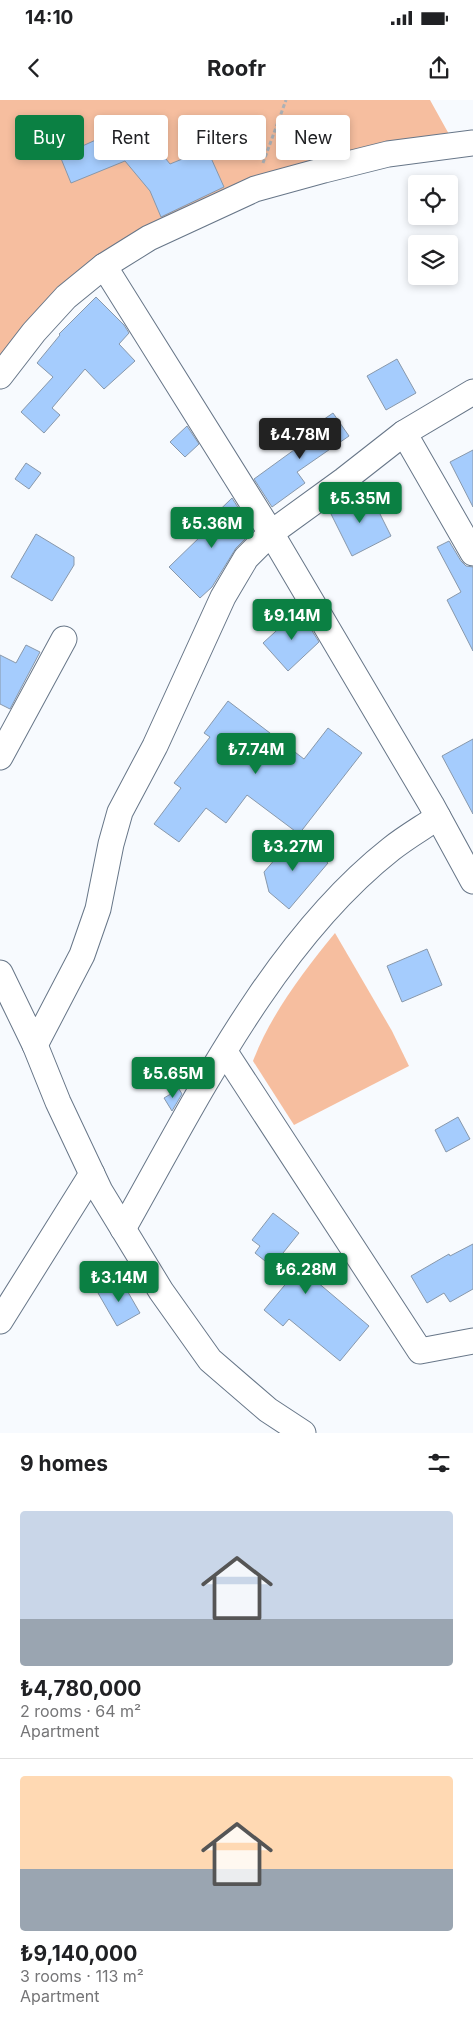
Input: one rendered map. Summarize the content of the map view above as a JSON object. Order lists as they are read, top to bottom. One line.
{"page":{"status":"14:10","header":"Roofr","chip":["Buy","Rent","Filters","New"],"price":["₺4.78M","₺5.35M","₺5.36M","₺9.14M","₺7.74M","₺3.27M","₺5.65M","₺6.28M","₺3.14M"],"heading":"9 homes","list":[{"name":"₺4,780,000","note":"2 rooms · 64 m² · Apartment"},{"name":"₺9,140,000","note":"3 rooms · 113 m² · Apartment"}]}}
